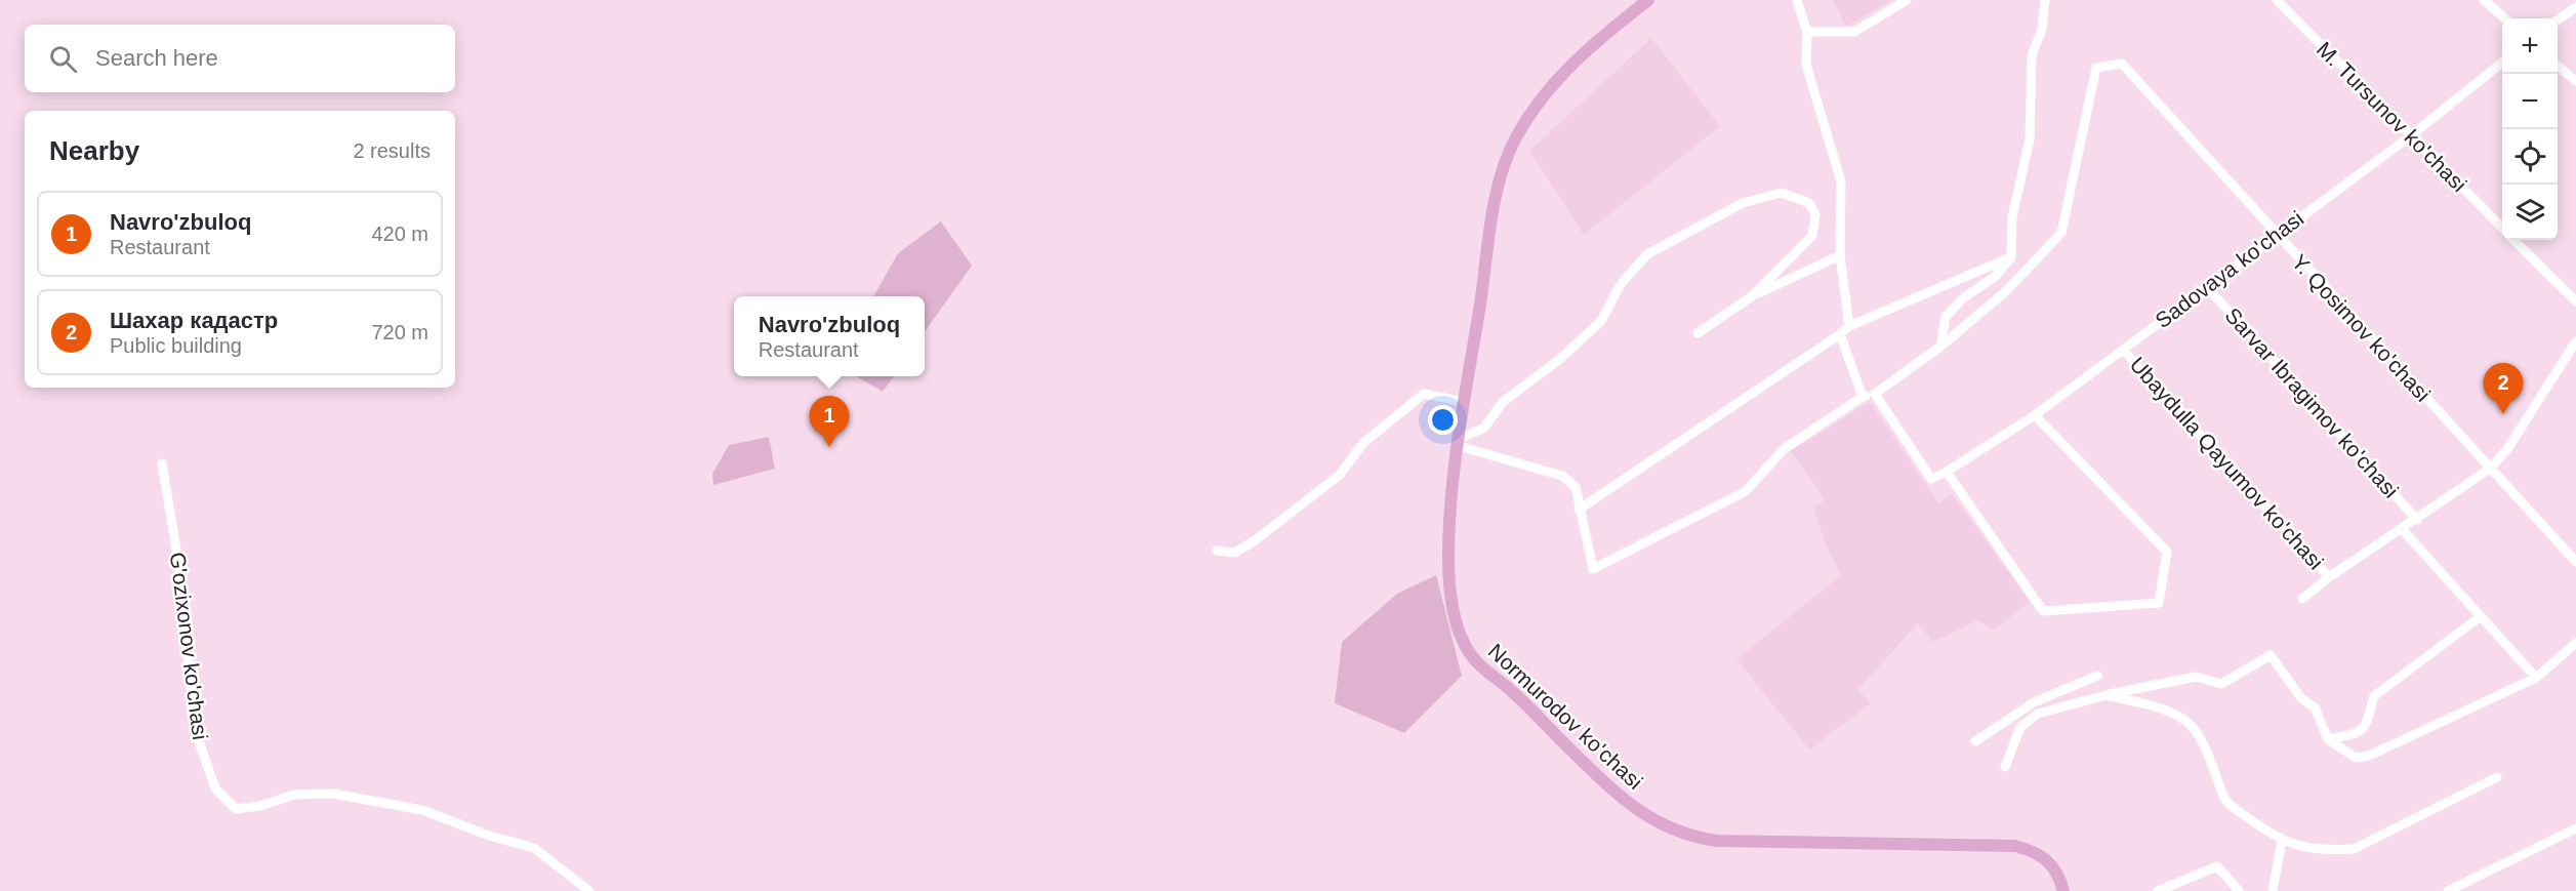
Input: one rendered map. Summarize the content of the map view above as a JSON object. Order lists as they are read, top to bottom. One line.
{"streets":{"main road":["Normurodov ko'chasi"],"street":["M. Tursunov ko'chasi","Sadovaya ko'chasi","Y. Qosimov ko'chasi","Sarvar Ibragimov ko'chasi","Ubaydulla Qayumov ko'chasi","G'ozixonov ko'chasi"]},"crossings":[["M. Tursunov ko'chasi","Sadovaya ko'chasi"],["Sadovaya ko'chasi","Y. Qosimov ko'chasi"],["Sadovaya ko'chasi","Sarvar Ibragimov ko'chasi"],["Sadovaya ko'chasi","Ubaydulla Qayumov ko'chasi"]],"page":{"map_buttons":["+","−"],"search":"Search here","heading":["Nearby","2 results"],"list":[{"mark":"1","name":"Navro'zbuloq","note":"Restaurant","value":"420 m"},{"mark":"2","name":"Шахар кадастр","note":"Public building","value":"720 m"}],"popup":["Navro'zbuloq","Restaurant"],"pins":["2","1"]}}
